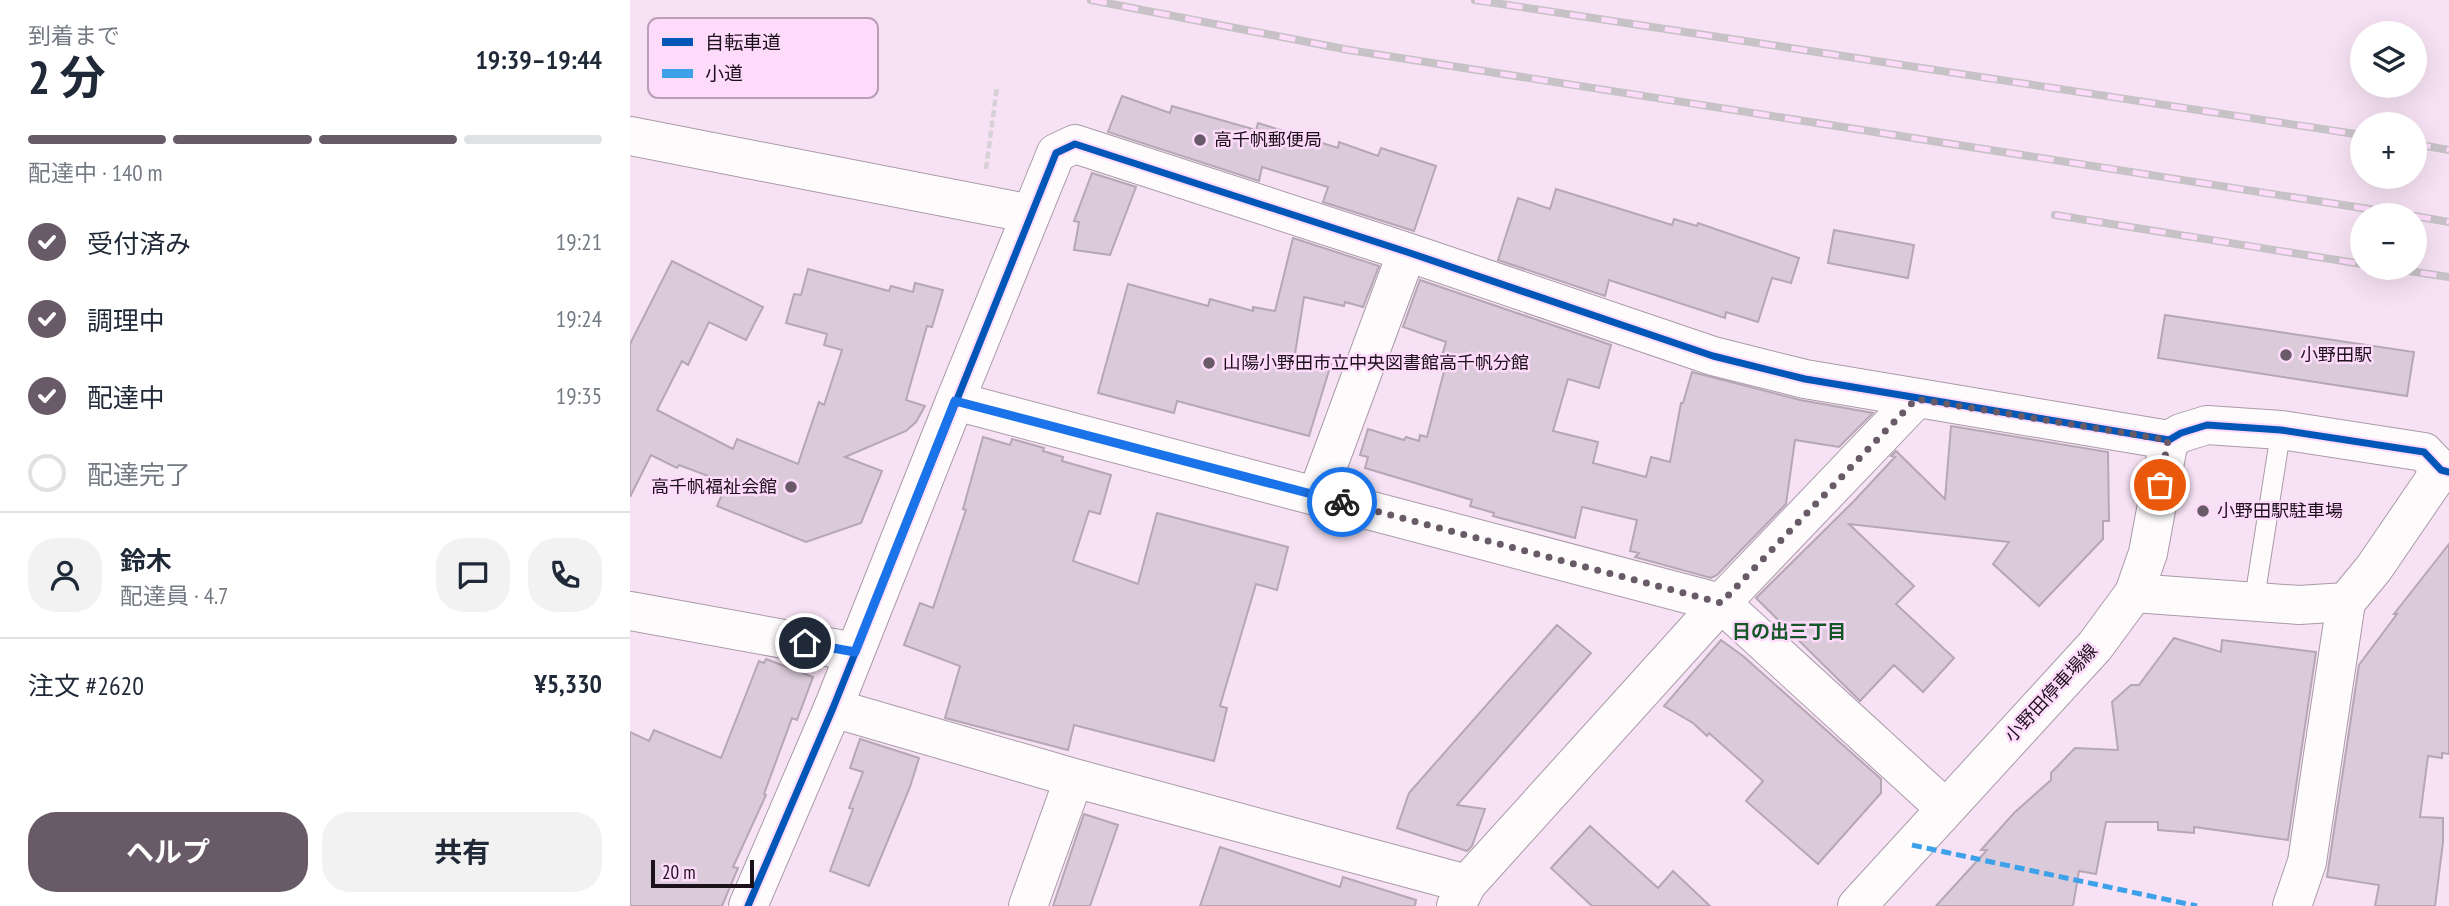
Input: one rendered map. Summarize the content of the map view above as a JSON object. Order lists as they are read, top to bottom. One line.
{"streets":{"street":["小野田停車場線"]},"districts":["日の出三丁目"],"places":["高千帆郵便局","小野田駅","山陽小野田市立中央図書館高千帆分館","高千帆福祉会館","小野田駅駐車場"],"legend":["自転車道","小道"],"scale_bar":"20 m","page":{"heading":["2 分","到着まで","19:39–19:44"],"panel":["鈴木","配達員 · 4.7","注文 #2620","¥5,330"],"map_buttons":["+","−"],"bar":"配達中 · 140 m","list":[["受付済み","19:21"],["調理中","19:24"],["配達中","19:35"],"配達完了"],"buttons":["ヘルプ","共有"],"scale":"20 m"}}
